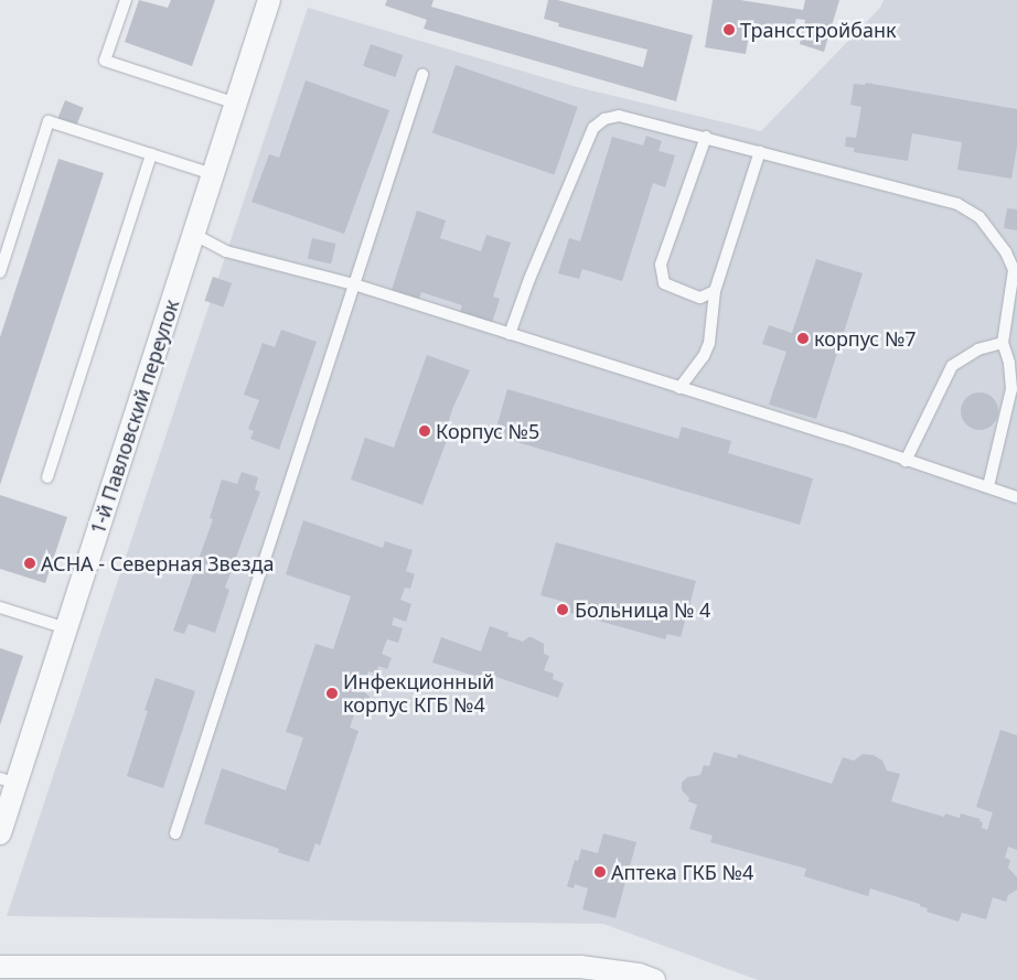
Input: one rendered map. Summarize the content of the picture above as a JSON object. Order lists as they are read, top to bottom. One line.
{"streets":{"street":["1-й Павловский переулок"]},"places":["Трансстройбанк","корпус №7","Корпус №5","АСНА - Северная Звезда","Больница № 4","Инфекционный корпус КГБ №4","Аптека ГКБ №4"]}
